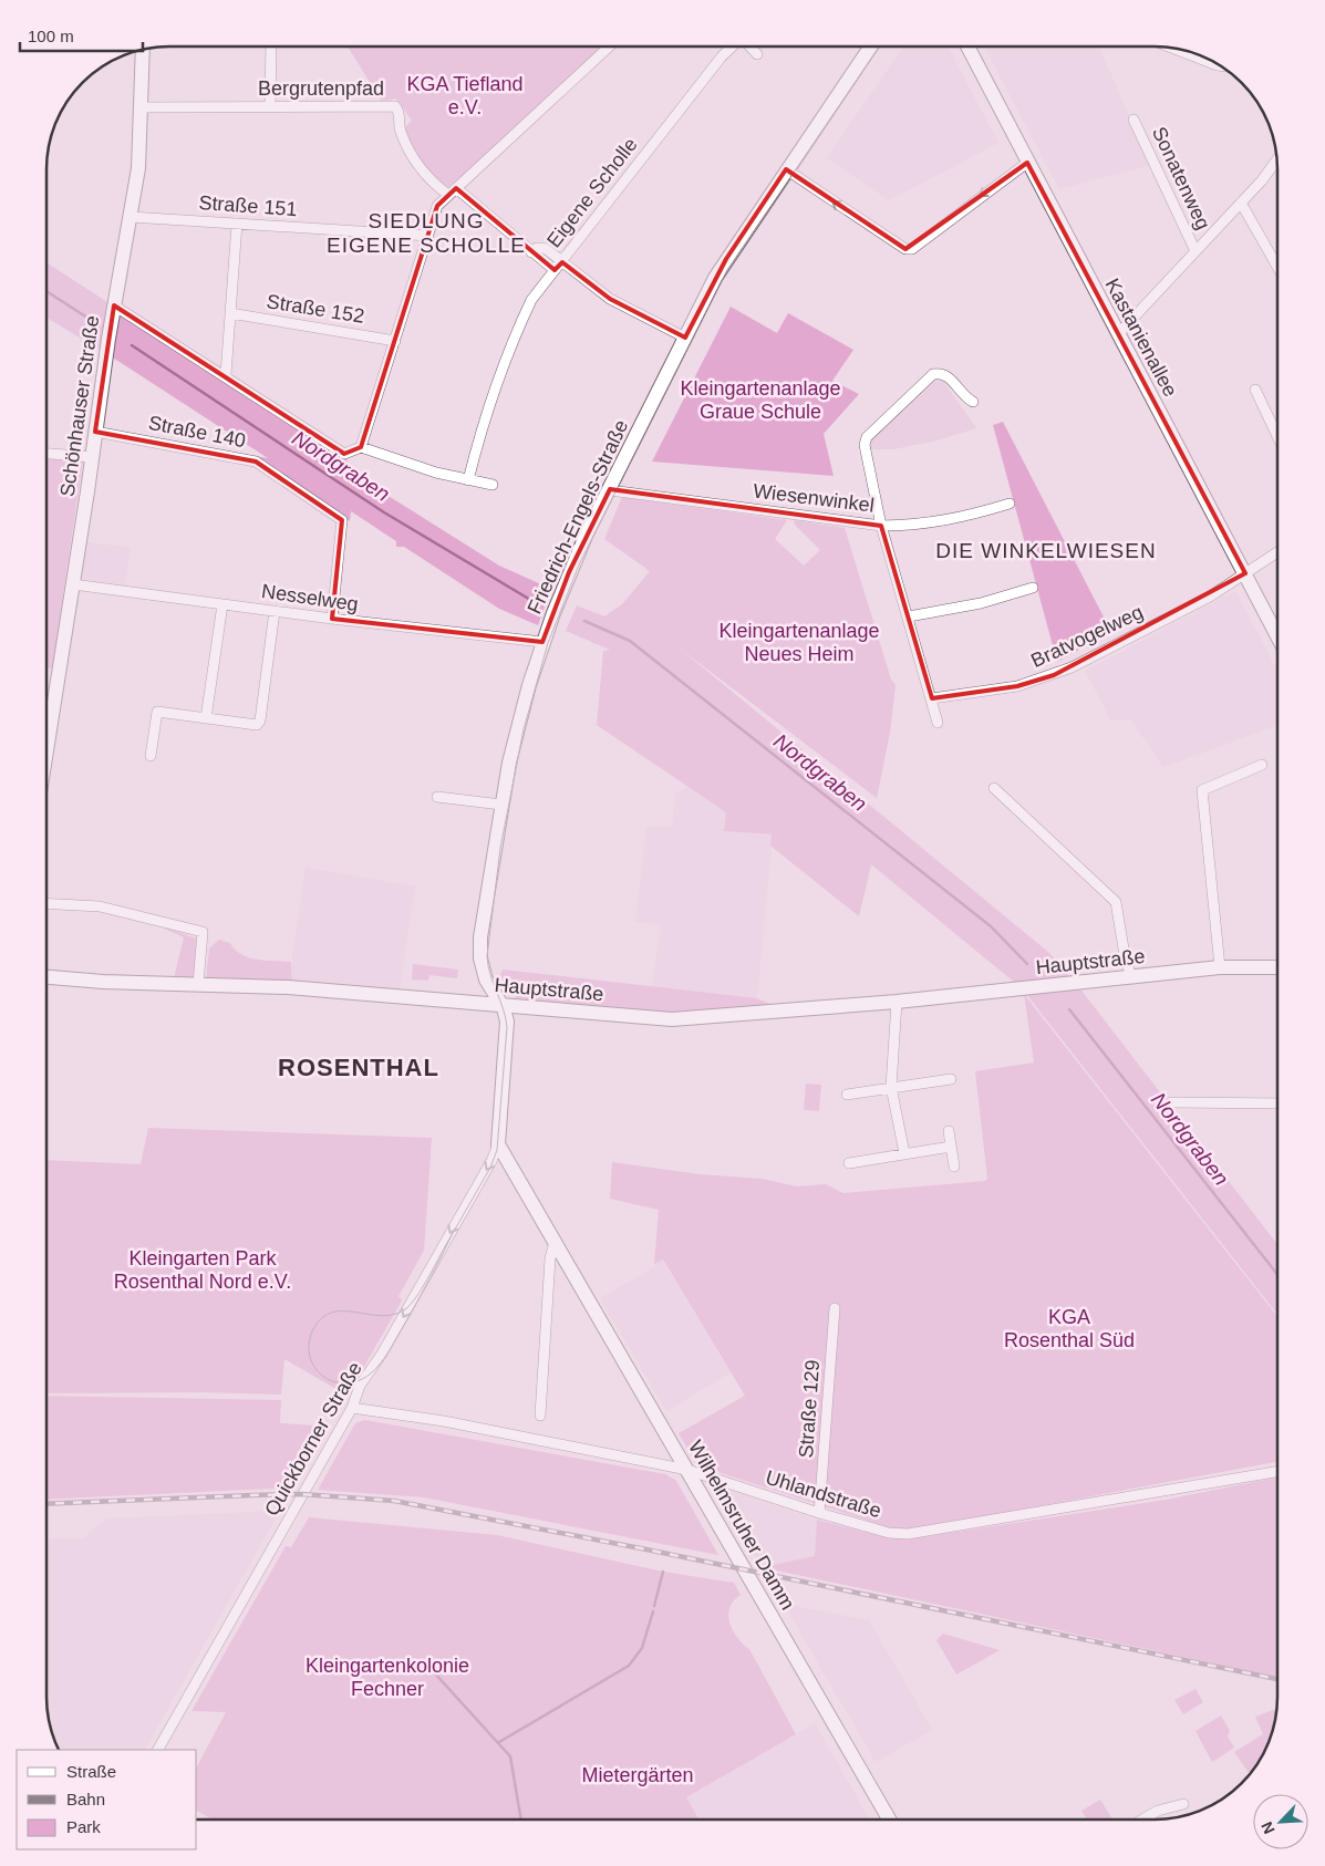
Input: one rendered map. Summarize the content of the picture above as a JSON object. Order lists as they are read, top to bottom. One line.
{"streets":{"main road":["Kastanienallee","Schönhauser Straße","Friedrich-Engels-Straße","Hauptstraße","Wilhelmsruher Damm"],"street":["Bergrutenpfad","Sonatenweg","Eigene Scholle","Straße 151","Straße 152","Straße 140","Wiesenwinkel","Nesselweg","Bratvogelweg","Straße 129","Quickborner Straße","Uhlandstraße"]},"crossings":[["Bergrutenpfad","Schönhauser Straße"],["Straße 151","Schönhauser Straße"],["Kastanienallee","Bratvogelweg"],["Schönhauser Straße","Straße 140"],["Schönhauser Straße","Nesselweg"],["Straße 140","Nesselweg"],["Wiesenwinkel","Friedrich-Engels-Straße"],["Friedrich-Engels-Straße","Nesselweg"],["Friedrich-Engels-Straße","Hauptstraße"],["Straße 129","Uhlandstraße"],["Quickborner Straße","Uhlandstraße"],["Quickborner Straße","Wilhelmsruher Damm"],["Uhlandstraße","Wilhelmsruher Damm"]],"one_way":["Quickborner Straße"],"districts":["SIEDLUNG EIGENE SCHOLLE","DIE WINKELWIESEN","ROSENTHAL"],"water":["Nordgraben"],"parks":["KGA Tiefland e.V.","Kleingartenanlage Graue Schule","Kleingartenanlage Neues Heim","Kleingarten Park Rosenthal Nord e.V.","KGA Rosenthal Süd","Kleingartenkolonie Fechner","Mietergärten"],"legend":["Straße","Bahn","Park"],"scale_bar":"100 m","north":"bottom left"}
